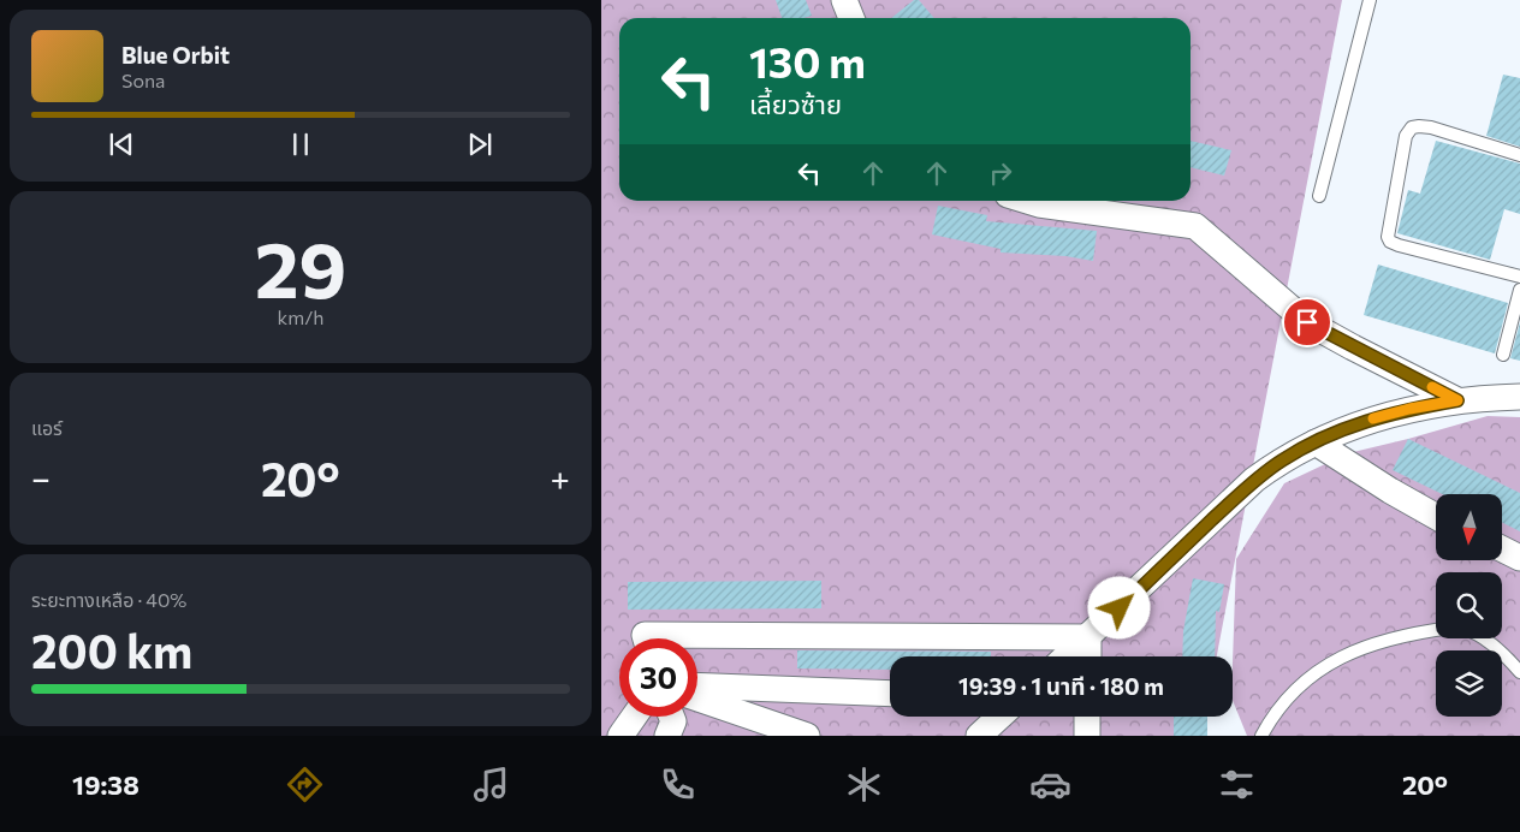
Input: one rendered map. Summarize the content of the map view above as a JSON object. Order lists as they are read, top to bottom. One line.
{"north":"bottom","page":{"turn":["130 m","เลี้ยวซ้าย"],"song":["Blue Orbit","Sona"],"tile":[["29","km/h"],"แอร์",["ระยะทางเหลือ · 40%","200 km"]],"heat":["−","20°","+"],"limit":"30","trip":"19:39 · 1 นาที · 180 m","tabs":["19:38","20°"]}}
